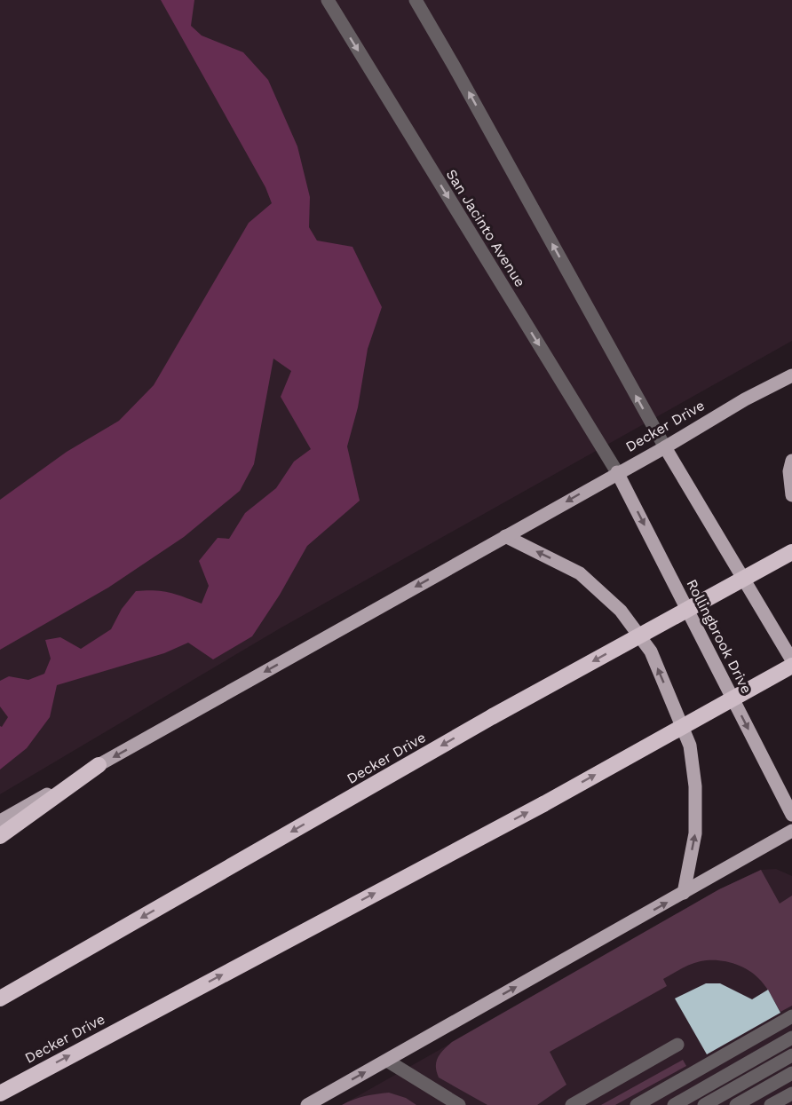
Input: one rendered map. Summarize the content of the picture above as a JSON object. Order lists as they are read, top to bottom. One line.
{"streets":{"highway":["Decker Drive"],"main road":["Rollingbrook Drive"],"street":["San Jacinto Avenue"]},"crossings":[["San Jacinto Avenue","Decker Drive"],["San Jacinto Avenue","Rollingbrook Drive"],["Decker Drive","Rollingbrook Drive"]]}
